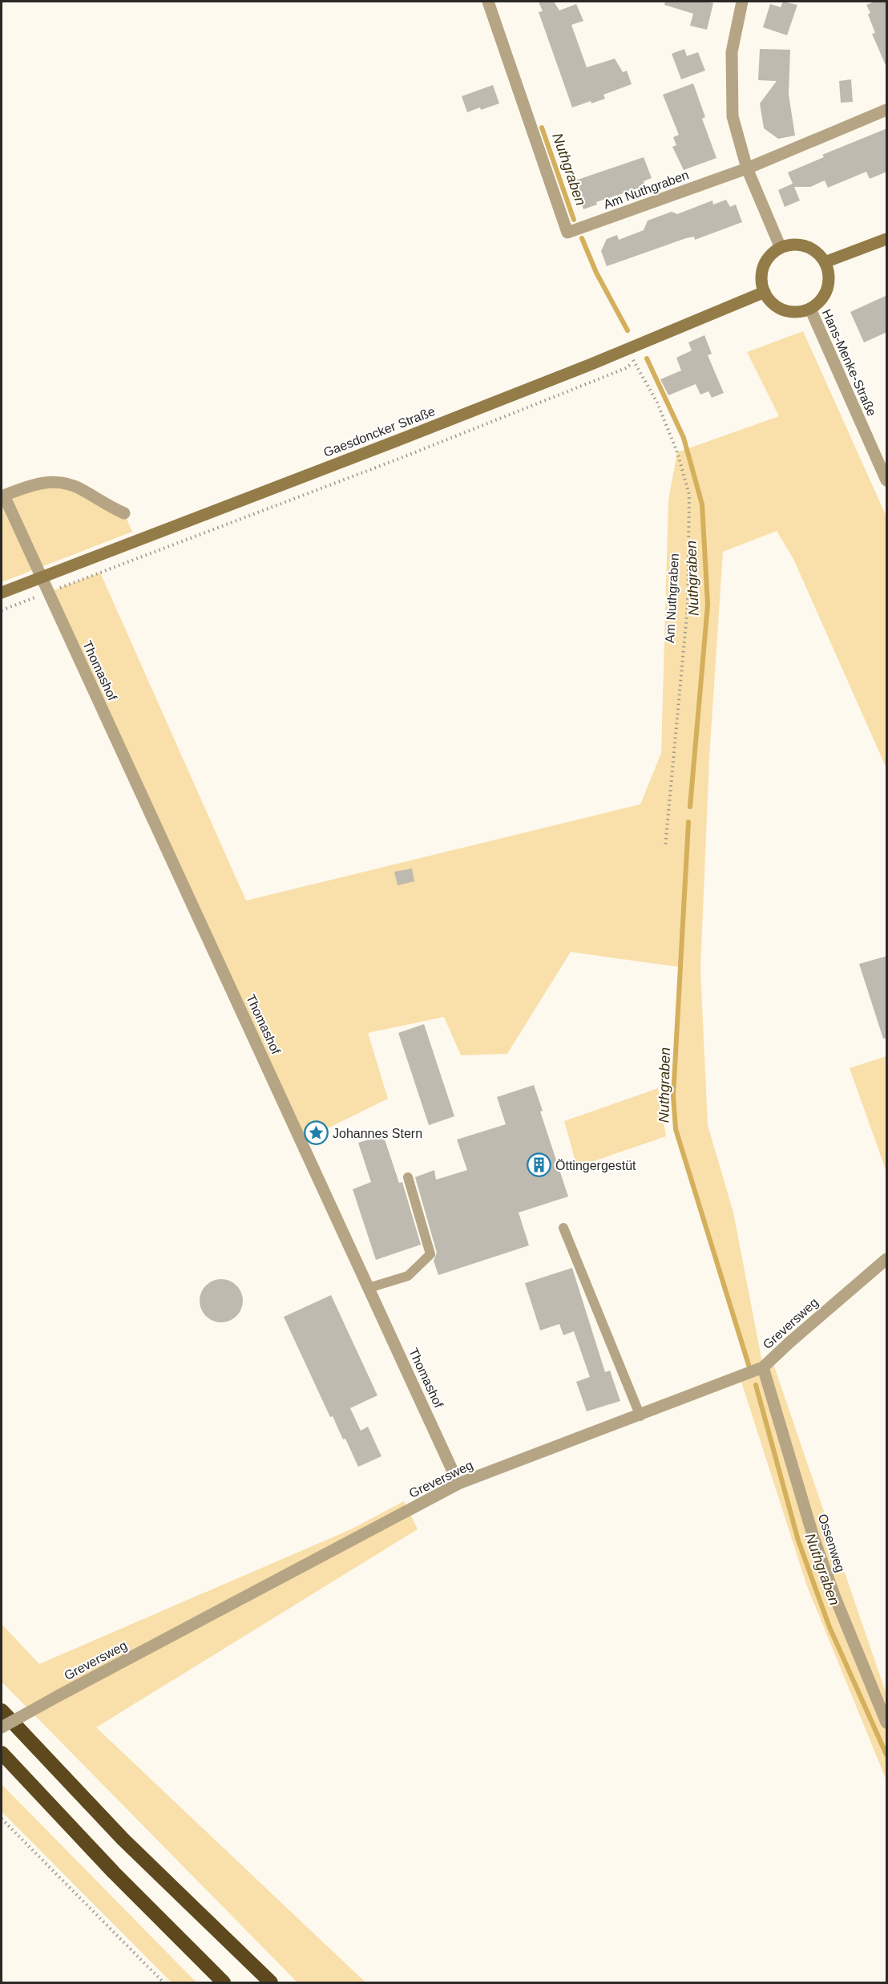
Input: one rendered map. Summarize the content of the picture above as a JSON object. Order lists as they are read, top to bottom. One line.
{"streets":{"main road":["Gaesdoncker Straße"],"street":["Am Nuthgraben","Hans-Menke-Straße","Thomashof","Greversweg","Ossenweg"]},"crossings":[["Hans-Menke-Straße","Gaesdoncker Straße"],["Gaesdoncker Straße","Thomashof"],["Thomashof","Greversweg"],["Greversweg","Ossenweg"]],"water":["Nuthgraben"],"places":{"place":["Johannes Stern"],"building":["Öttingergestüt"]}}
